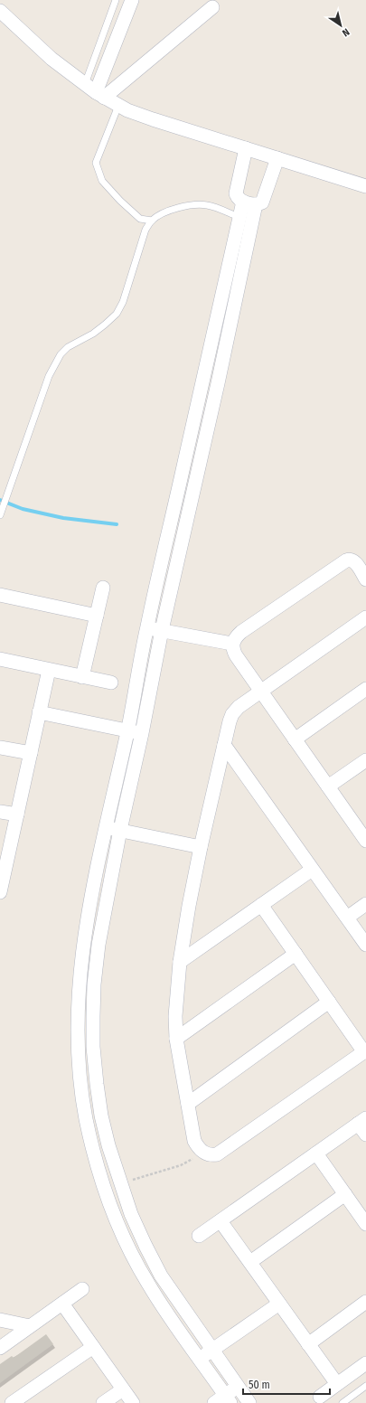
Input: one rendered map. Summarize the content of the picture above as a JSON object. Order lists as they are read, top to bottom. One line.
{"scale_bar":"50 m","north":"bottom right"}
